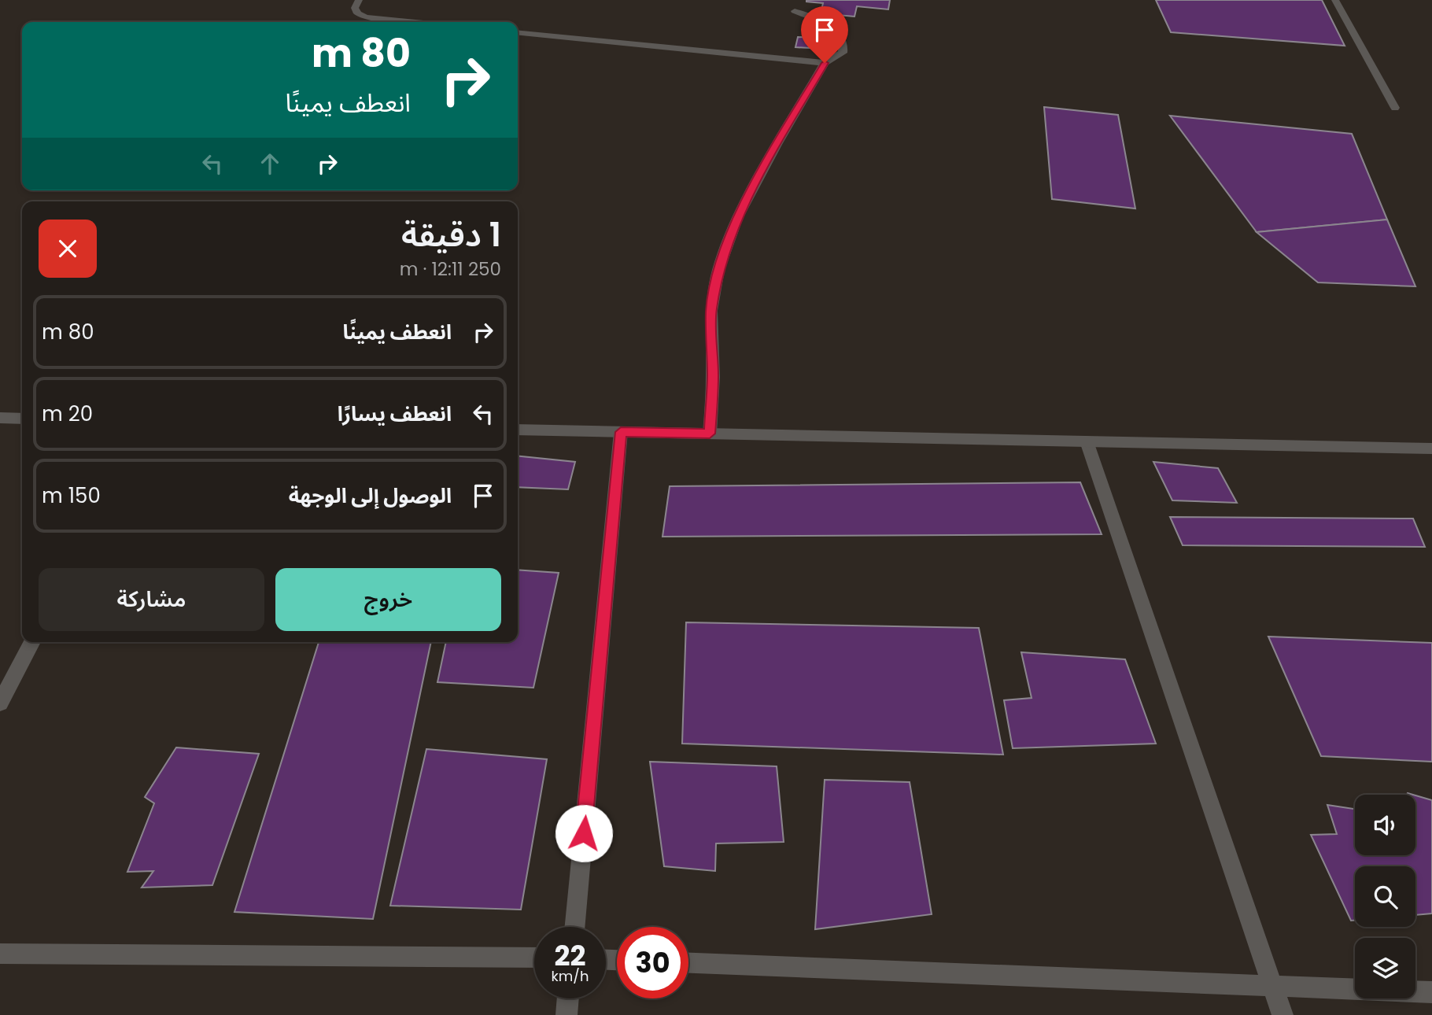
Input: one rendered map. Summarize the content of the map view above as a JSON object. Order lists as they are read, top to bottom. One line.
{"page":{"turn":["80 m","انعطف يمينًا"],"heading":["1 دقيقة","250 m · 12:11"],"list":[{"name":"انعطف يمينًا","value":"80 m"},{"name":"انعطف يسارًا","value":"20 m"},{"name":"الوصول إلى الوجهة","value":"150 m"}],"buttons":["خروج","مشاركة"],"speed":"22 km/h","limit":"30"}}
